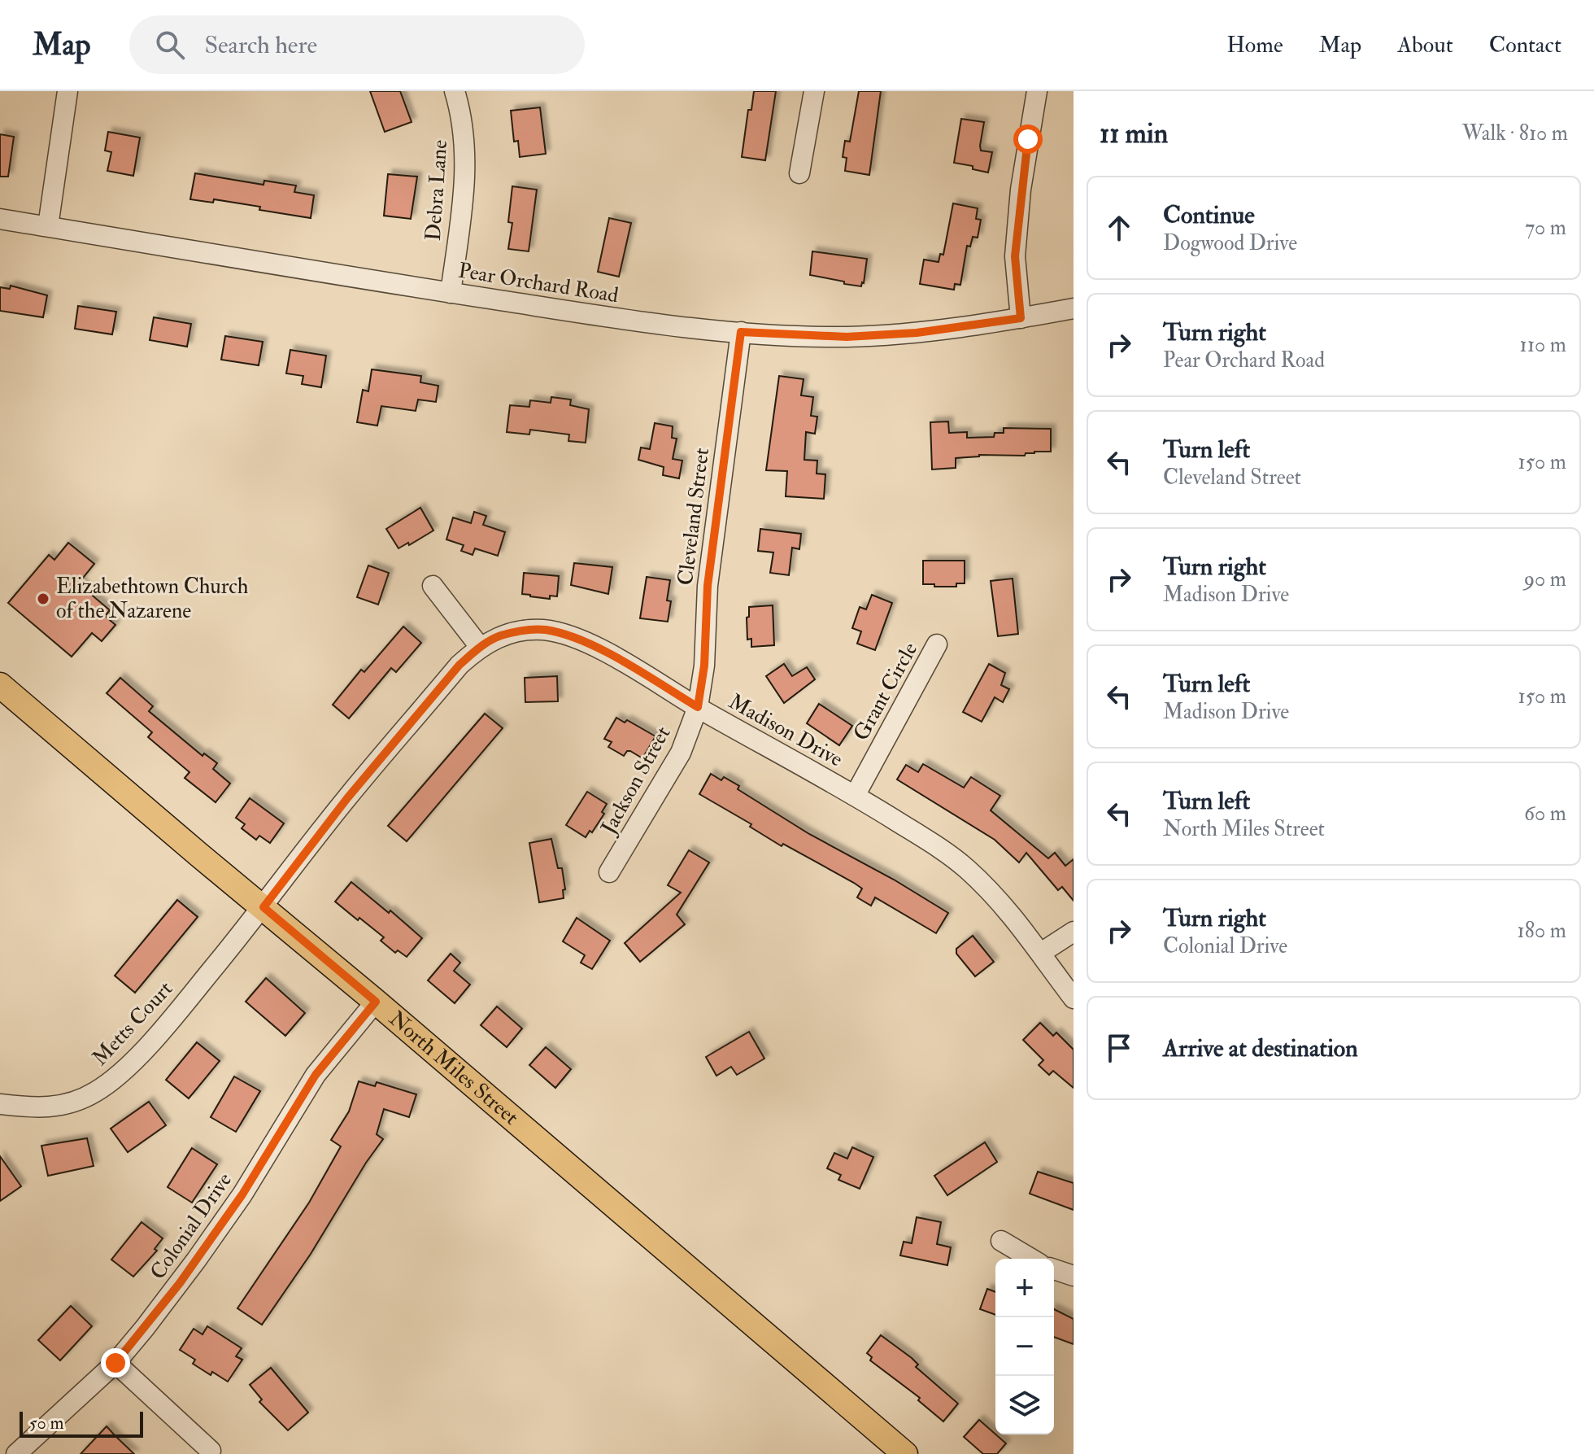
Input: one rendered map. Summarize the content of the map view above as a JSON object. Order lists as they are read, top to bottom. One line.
{"streets":{"main road":["North Miles Street"],"street":["Debra Lane","Pear Orchard Road","Cleveland Street","Grant Circle","Madison Drive","Jackson Street","Metts Court","Colonial Drive"]},"crossings":[["Debra Lane","Pear Orchard Road"],["Pear Orchard Road","Cleveland Street"],["Cleveland Street","Madison Drive"],["Cleveland Street","Jackson Street"],["Grant Circle","Madison Drive"],["Madison Drive","Jackson Street"],["Madison Drive","Metts Court"],["Madison Drive","North Miles Street"],["Metts Court","North Miles Street"],["North Miles Street","Colonial Drive"]],"places":["Elizabethtown Church of the Nazarene"],"scale_bar":"50 m","page":{"header":"Map","search":"Search here","nav":["Home","Map","About","Contact"],"heading":["11 min","Walk · 810 m"],"list":[["Continue","Dogwood Drive","70 m"],["Turn right","Pear Orchard Road","110 m"],["Turn left","Cleveland Street","150 m"],["Turn right","Madison Drive","90 m"],["Turn left","Madison Drive","150 m"],["Turn left","North Miles Street","60 m"],["Turn right","Colonial Drive","180 m"],"Arrive at destination"],"map_buttons":["+","−"],"scale":"50 m"}}
